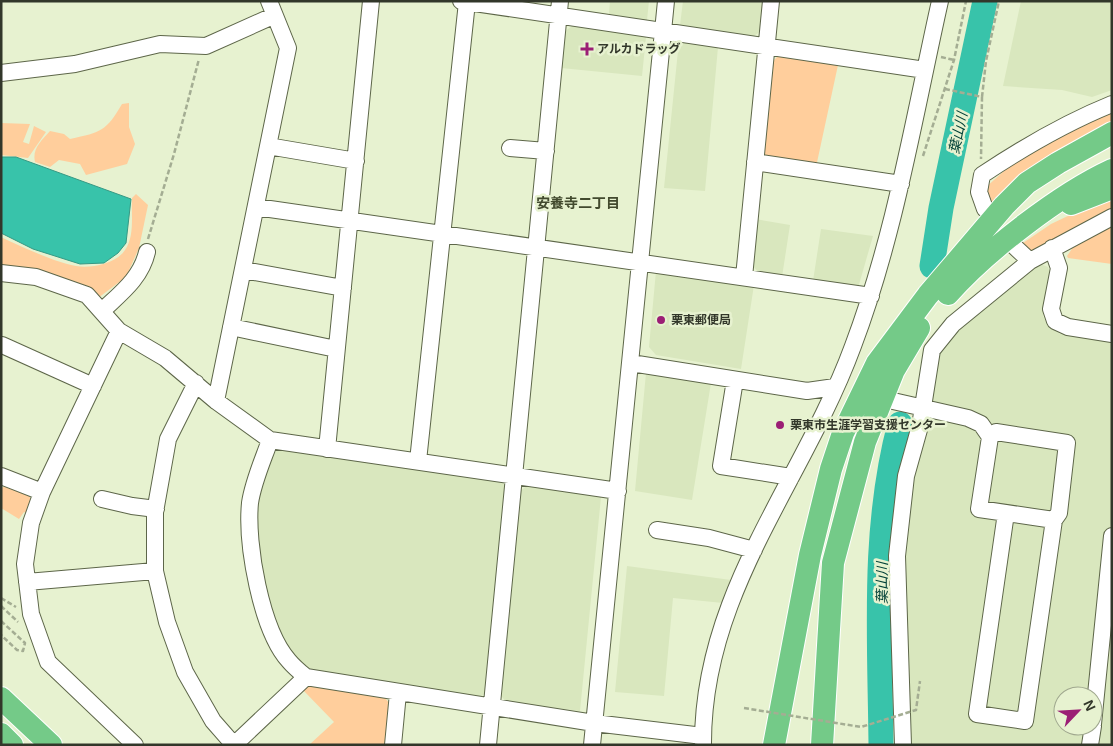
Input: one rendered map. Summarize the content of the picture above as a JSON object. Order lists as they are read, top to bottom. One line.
{"districts":["安養寺二丁目"],"water":["葉山川"],"places":{"health":["アルカドラッグ"],"other":["栗東郵便局","栗東市生涯学習支援センター"]},"north":"top right"}
